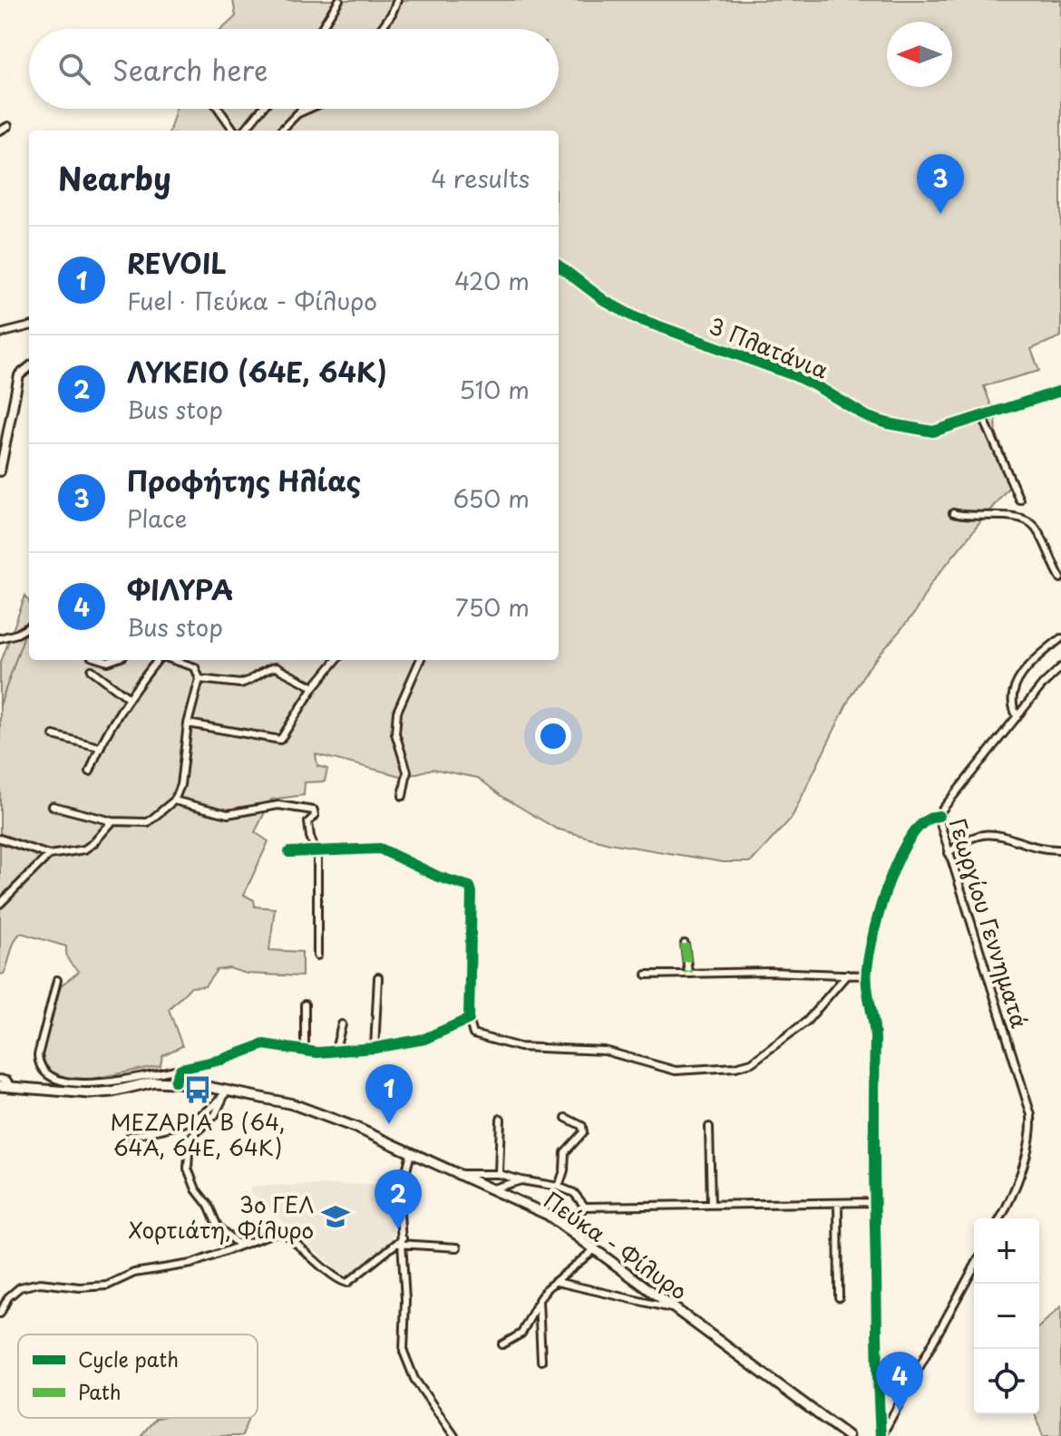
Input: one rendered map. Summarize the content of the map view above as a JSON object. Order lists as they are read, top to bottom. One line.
{"streets":{"main road":["Πεύκα - Φίλυρο"],"street":["3 Πλατάνια","Γεωργίου Γεννηματά"]},"places":{"bus stop":["ΜΕΖΑΡΙΑ B (64, 64Α, 64Ε, 64Κ)"],"school or university":["3ο ΓΕΛ Χορτιάτη, Φίλυρο"]},"legend":["Cycle path","Path"],"north":"left","page":{"search":"Search here","heading":["Nearby","4 results"],"pins":["3","1","2","4"],"list":[{"mark":"1","name":"REVOIL","note":"Fuel · Πεύκα - Φίλυρο","value":"420 m"},{"mark":"2","name":"ΛΥΚΕΙΟ (64Ε, 64Κ)","note":"Bus stop","value":"510 m"},{"mark":"3","name":"Προφήτης Ηλίας","note":"Place","value":"650 m"},{"mark":"4","name":"ΦΙΛΥΡΑ","note":"Bus stop","value":"750 m"}],"map_buttons":["+","−"]}}
